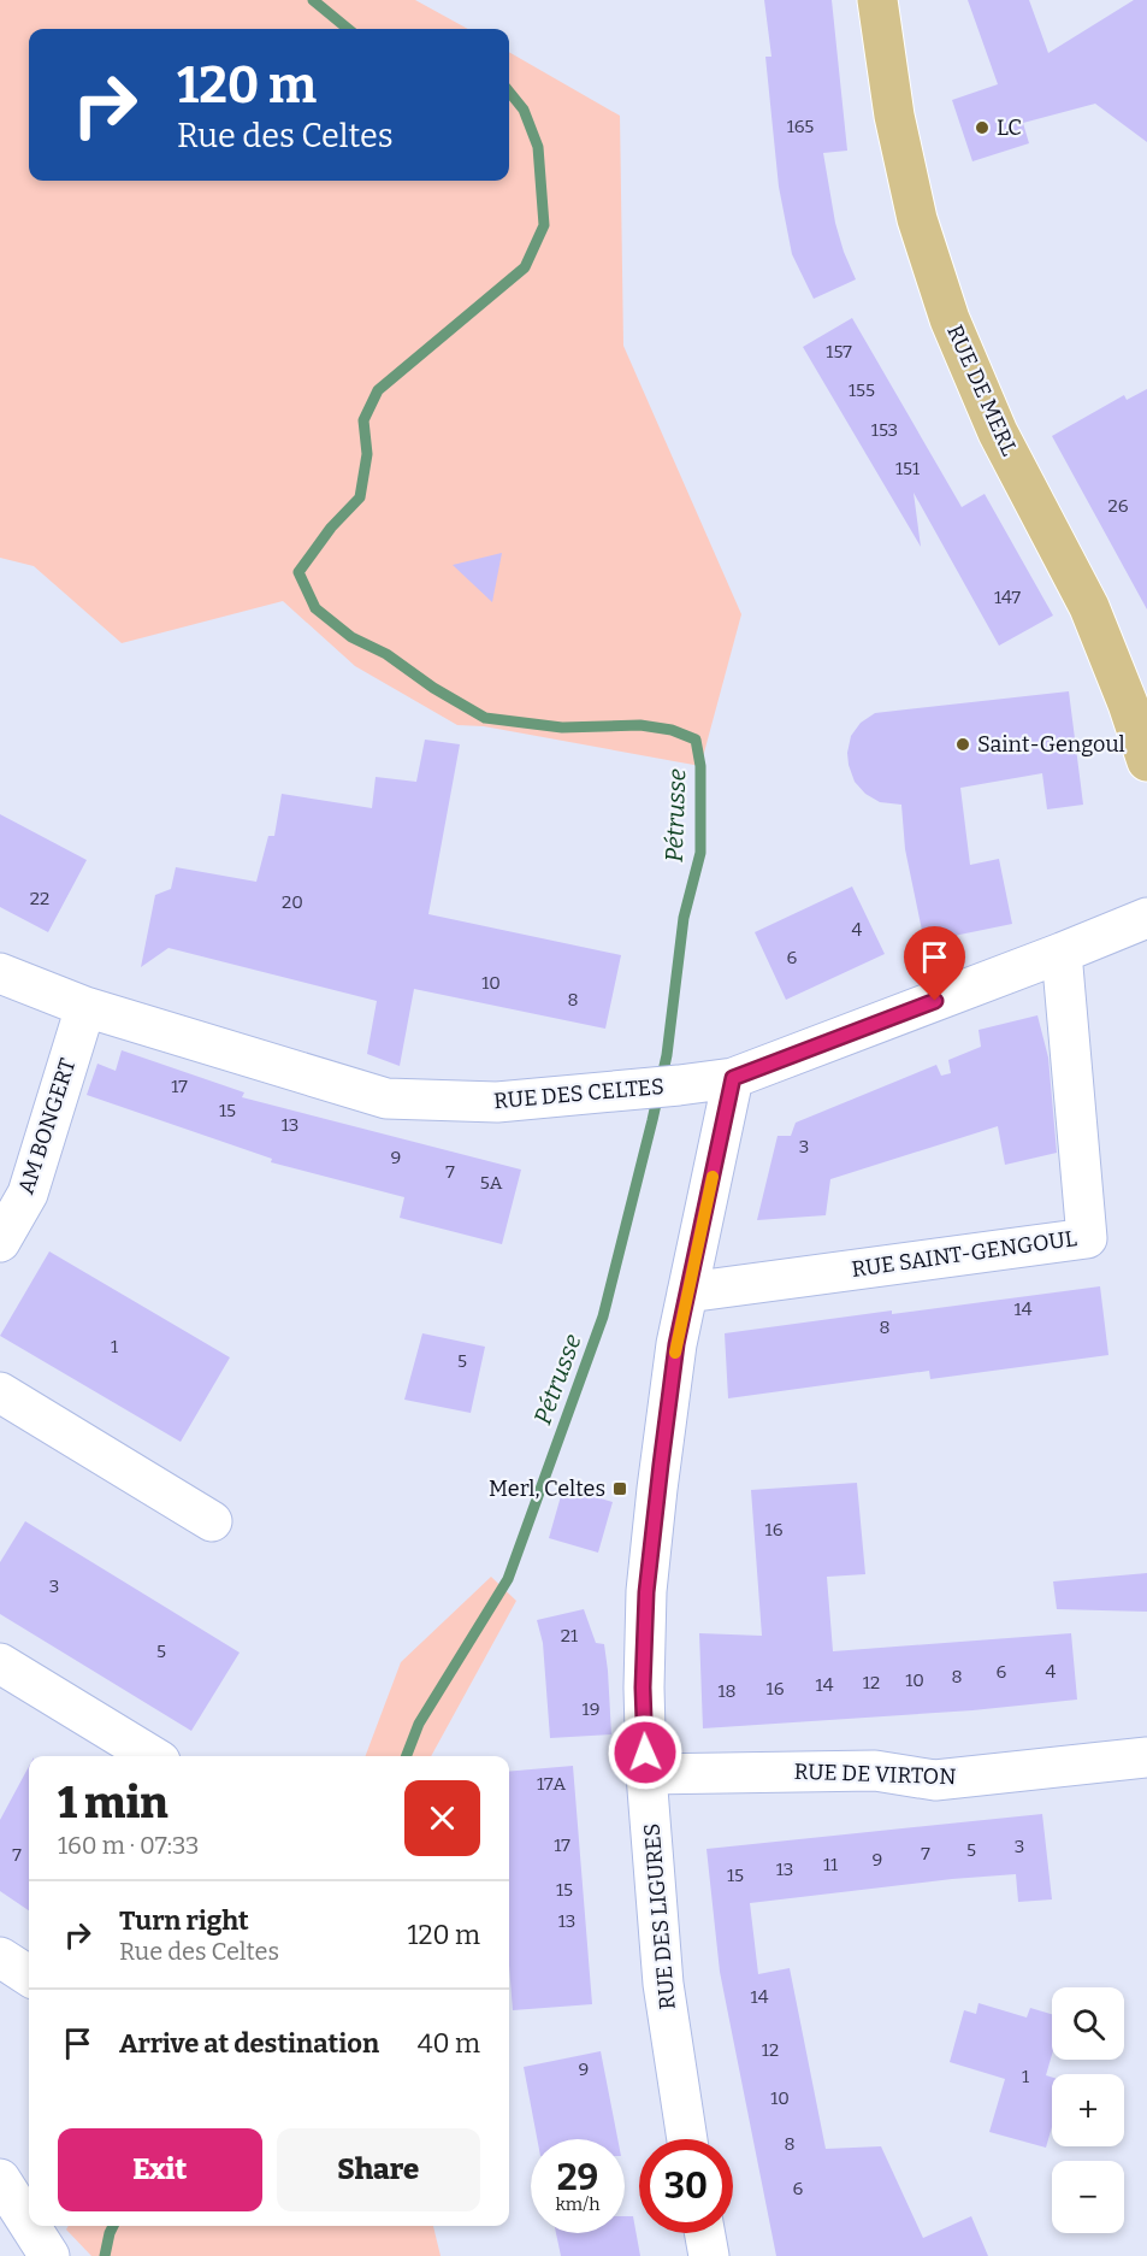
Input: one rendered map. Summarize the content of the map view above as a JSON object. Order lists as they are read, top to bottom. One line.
{"streets":{"main road":["RUE DE MERL"],"street":["RUE DES CELTES","AM BONGERT","RUE SAINT-GENGOUL","RUE DE VIRTON","RUE DES LIGURES"]},"crossings":[["RUE DES CELTES","AM BONGERT"],["RUE DES CELTES","RUE SAINT-GENGOUL"],["RUE DES CELTES","RUE DES LIGURES"],["RUE SAINT-GENGOUL","RUE DES LIGURES"],["RUE DE VIRTON","RUE DES LIGURES"]],"water":["Pétrusse"],"places":{"other":["LC","Saint-Gengoul"],"transit":["Merl, Celtes"]},"house_numbers":["165","157","155","153","151","26","147","22","20","4","6","10","8","17","15","13","3","9","7","5A","14","8","1","5","16","3","21","5","6","4","8","10","12","14","16","18","19","17A","17","3","5","7","7","9","11","13","15","15","13","14","12","9","1","10","8","6"],"page":{"turn":["120 m","Rue des Celtes"],"heading":["1 min","160 m · 07:33"],"list":[{"name":"Turn right","note":"Rue des Celtes","value":"120 m"},{"name":"Arrive at destination","value":"40 m"}],"map_buttons":["+","−"],"buttons":["Exit","Share"],"speed":"29 km/h","limit":"30"}}
